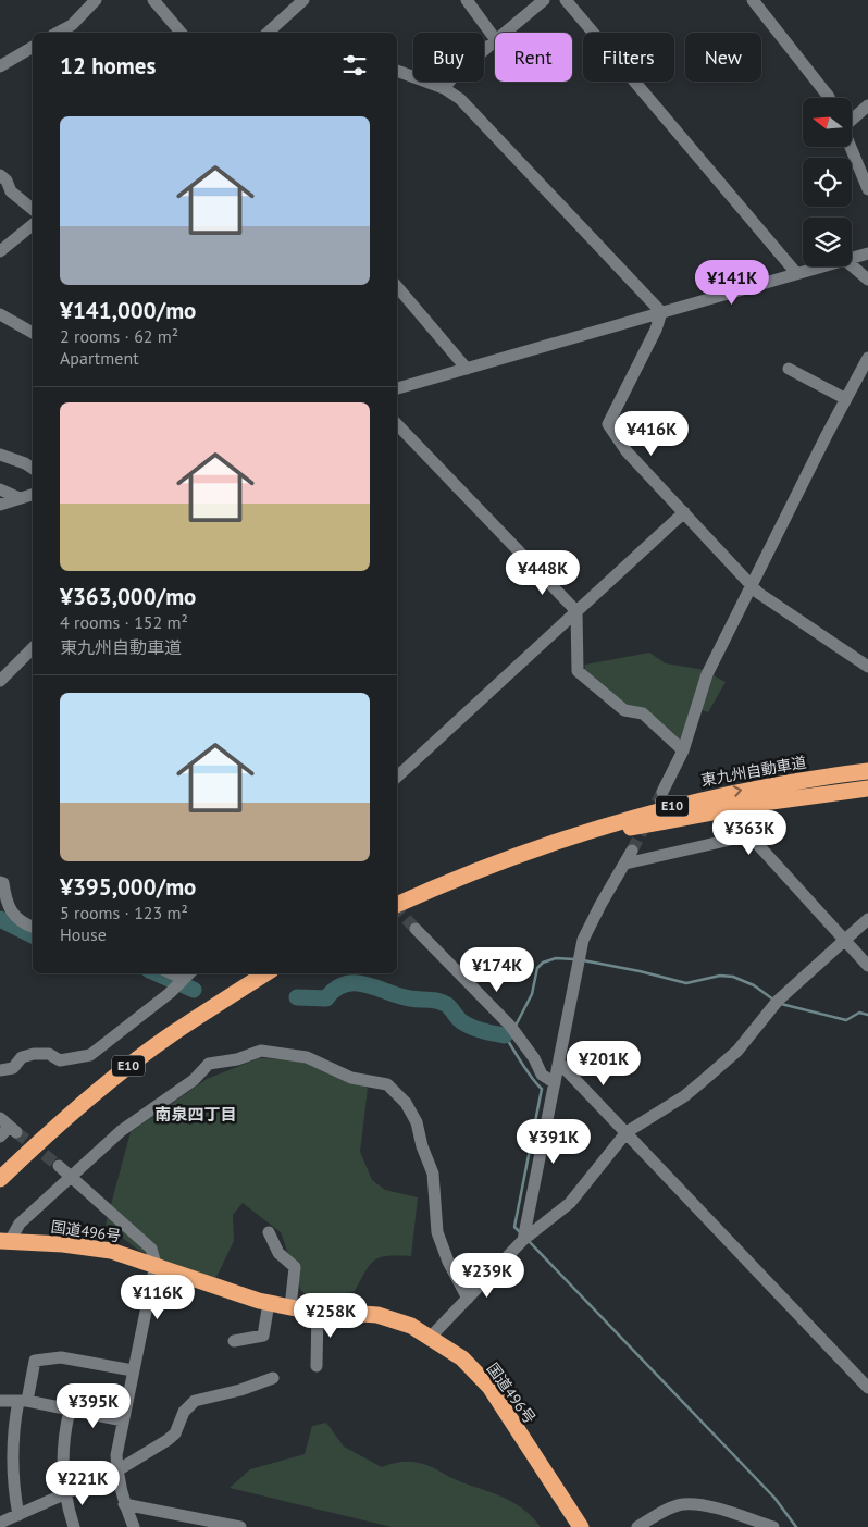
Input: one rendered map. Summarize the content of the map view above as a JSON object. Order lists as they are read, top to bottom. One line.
{"streets":{"highway":["東九州自動車道","E10","国道496号"]},"districts":["南泉四丁目"],"north":"left","page":{"chip":["Buy","Rent","Filters","New"],"heading":"12 homes","list":[{"name":"¥141,000/mo","note":"2 rooms · 62 m² · Apartment"},{"name":"¥363,000/mo","note":"4 rooms · 152 m² · 東九州自動車道"},{"name":"¥395,000/mo","note":"5 rooms · 123 m² · House"}],"price":["¥141K","¥416K","¥448K","¥363K","¥174K","¥201K","¥391K","¥239K","¥116K","¥258K","¥395K","¥221K"]}}
